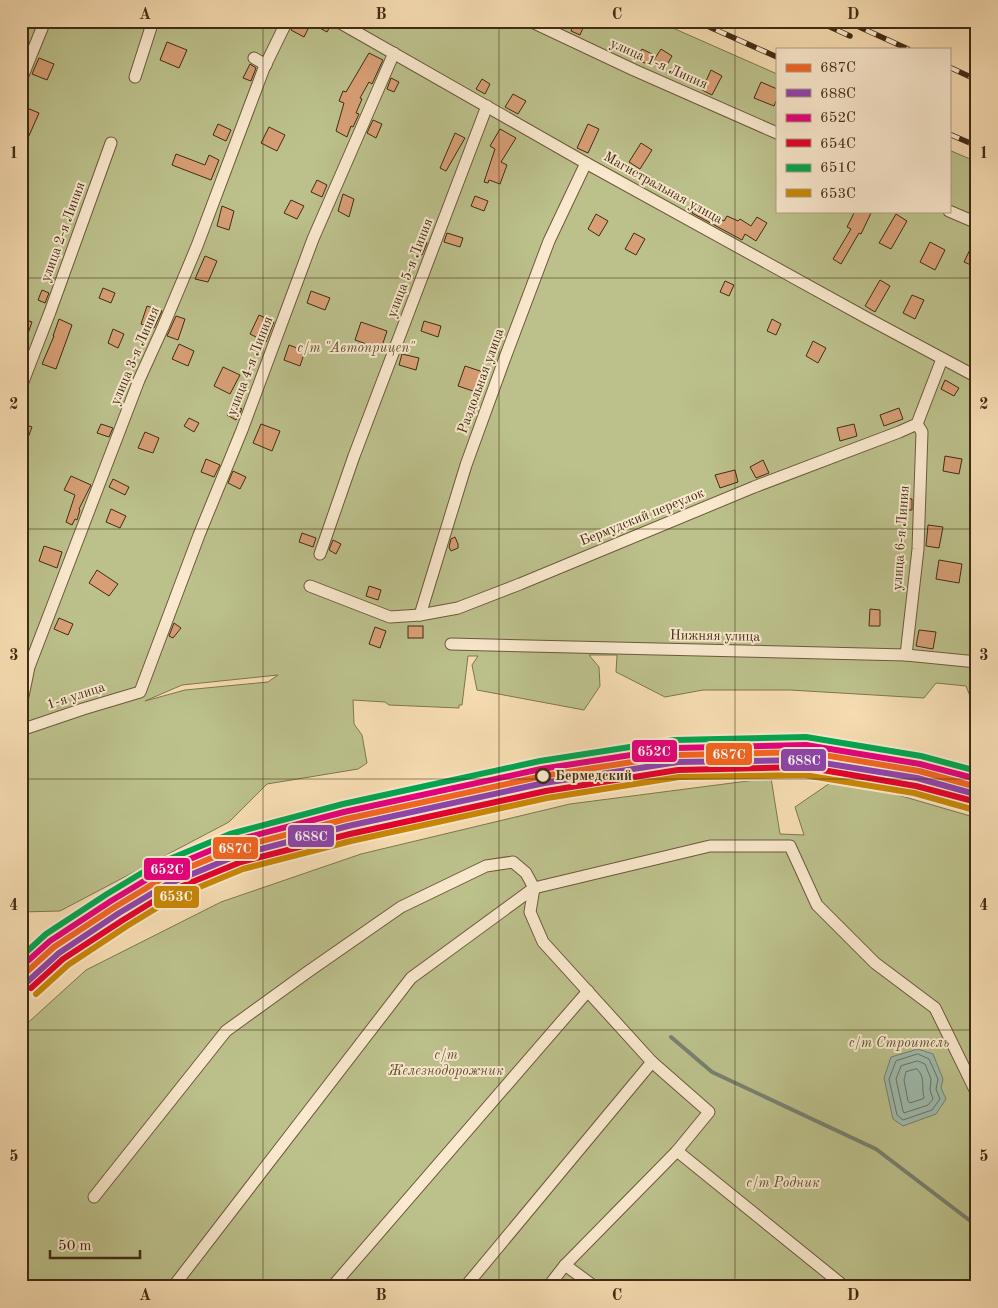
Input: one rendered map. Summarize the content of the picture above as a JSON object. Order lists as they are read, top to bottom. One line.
{"streets":{"street":["улица 1-я Линия","Магистральная улица","улица 2-я Линия","улица 5-я Линия","улица 3-я Линия","улица 4-я Линия","Раздольная улица","Бермудский переулок","улица 6-я Линия","Нижняя улица","1-я улица"]},"crossings":[["Магистральная улица","улица 5-я Линия"],["Магистральная улица","улица 4-я Линия"],["Магистральная улица","Раздольная улица"],["улица 4-я Линия","1-я улица"],["Раздольная улица","Бермудский переулок"],["Бермудский переулок","улица 6-я Линия"],["улица 6-я Линия","Нижняя улица"]],"parks":["с/т \"Автоприцеп\"","с/т Строитель","с/т Железнодорожник","с/т Родник"],"places":["Бермедский"],"lines":["transit line 651С","transit line 652С","transit line 687С","transit line 688С","transit line 654С","transit line 653С"],"legend":["687С","688С","652С","654С","651С","653С"],"scale_bar":"50 m","grid":{"columns":["A","B","C","D"],"rows":["1","2","3","4","5"]}}
